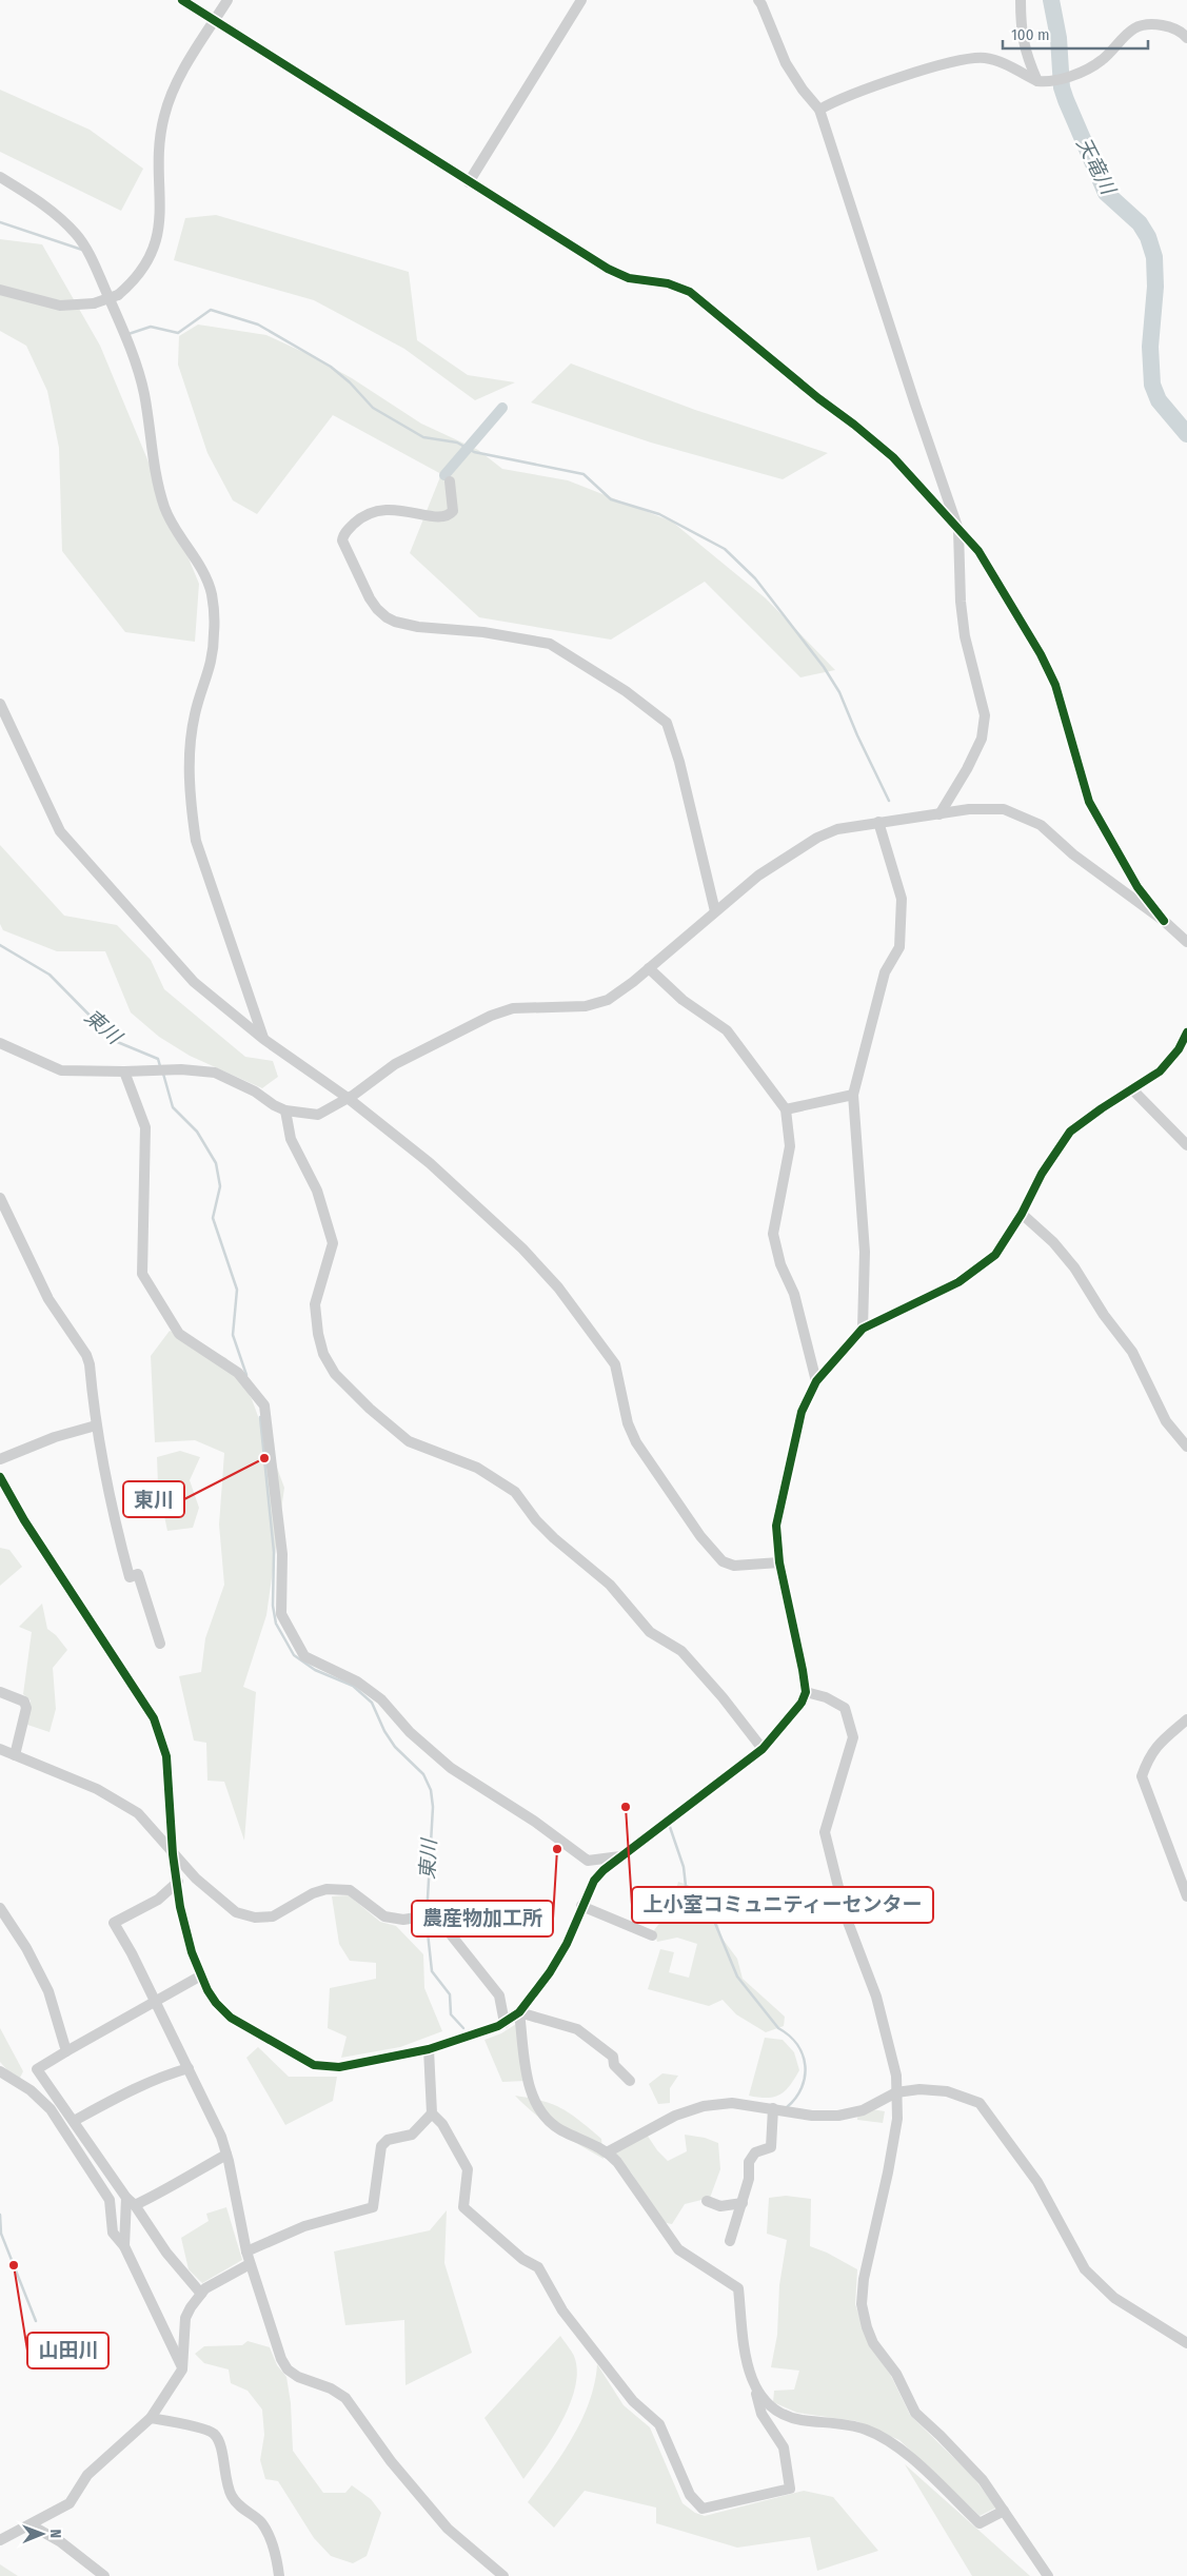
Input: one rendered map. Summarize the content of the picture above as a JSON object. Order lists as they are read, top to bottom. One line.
{"water":["天竜川","東川"],"places":["東川","上小室コミュニティーセンター","農産物加工所","山田川"],"scale_bar":"100 m","north":"right"}
